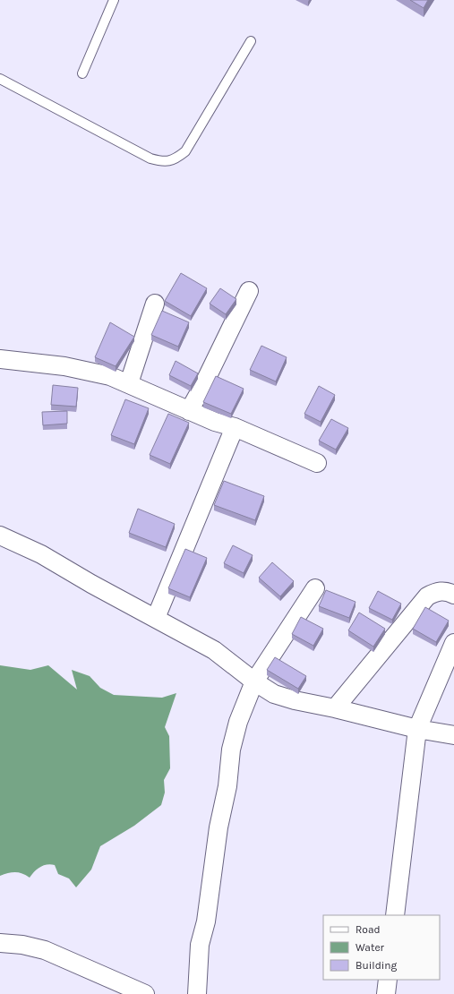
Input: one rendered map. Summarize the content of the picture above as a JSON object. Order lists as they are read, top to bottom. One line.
{"legend":["Road","Water","Building"]}
